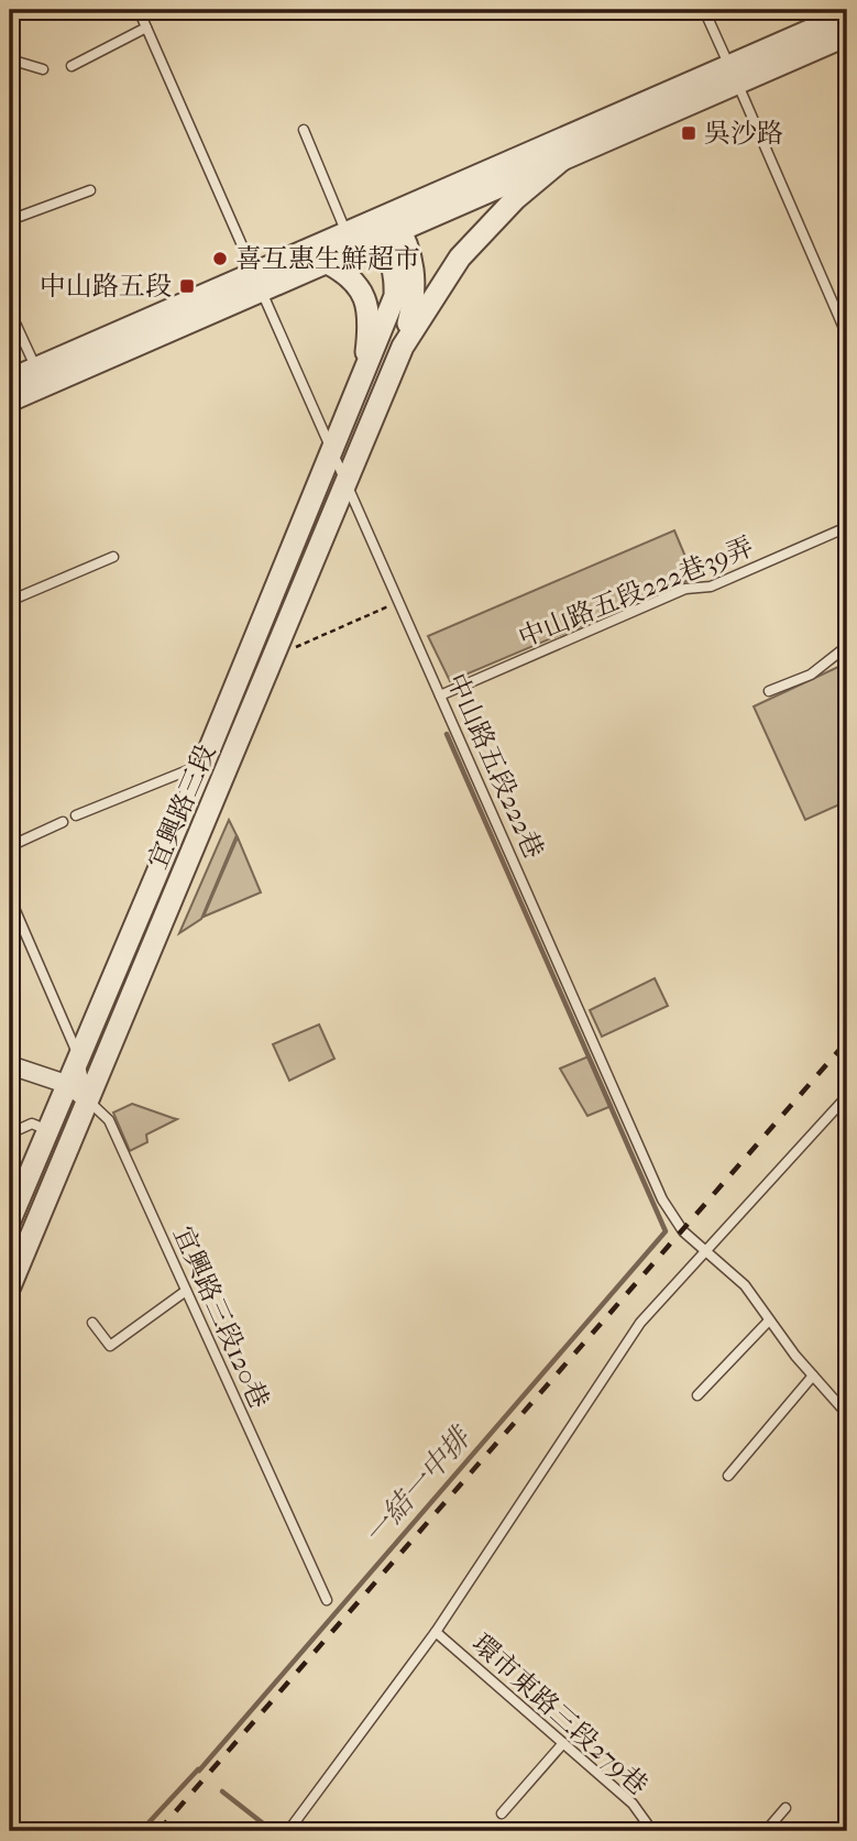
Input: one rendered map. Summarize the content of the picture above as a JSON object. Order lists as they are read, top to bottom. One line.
{"streets":{"street":["宜興路三段"],"lane":["中山路五段222巷39弄","中山路五段222巷","宜興路三段120巷","環市東路三段279巷"]},"crossings":[["中山路五段222巷39弄","中山路五段222巷"],["中山路五段222巷","宜興路三段"],["宜興路三段","宜興路三段120巷"]],"water":["一結一中排"],"places":{"transit":["吳沙路","中山路五段"],"other":["喜互惠生鮮超市"]}}
